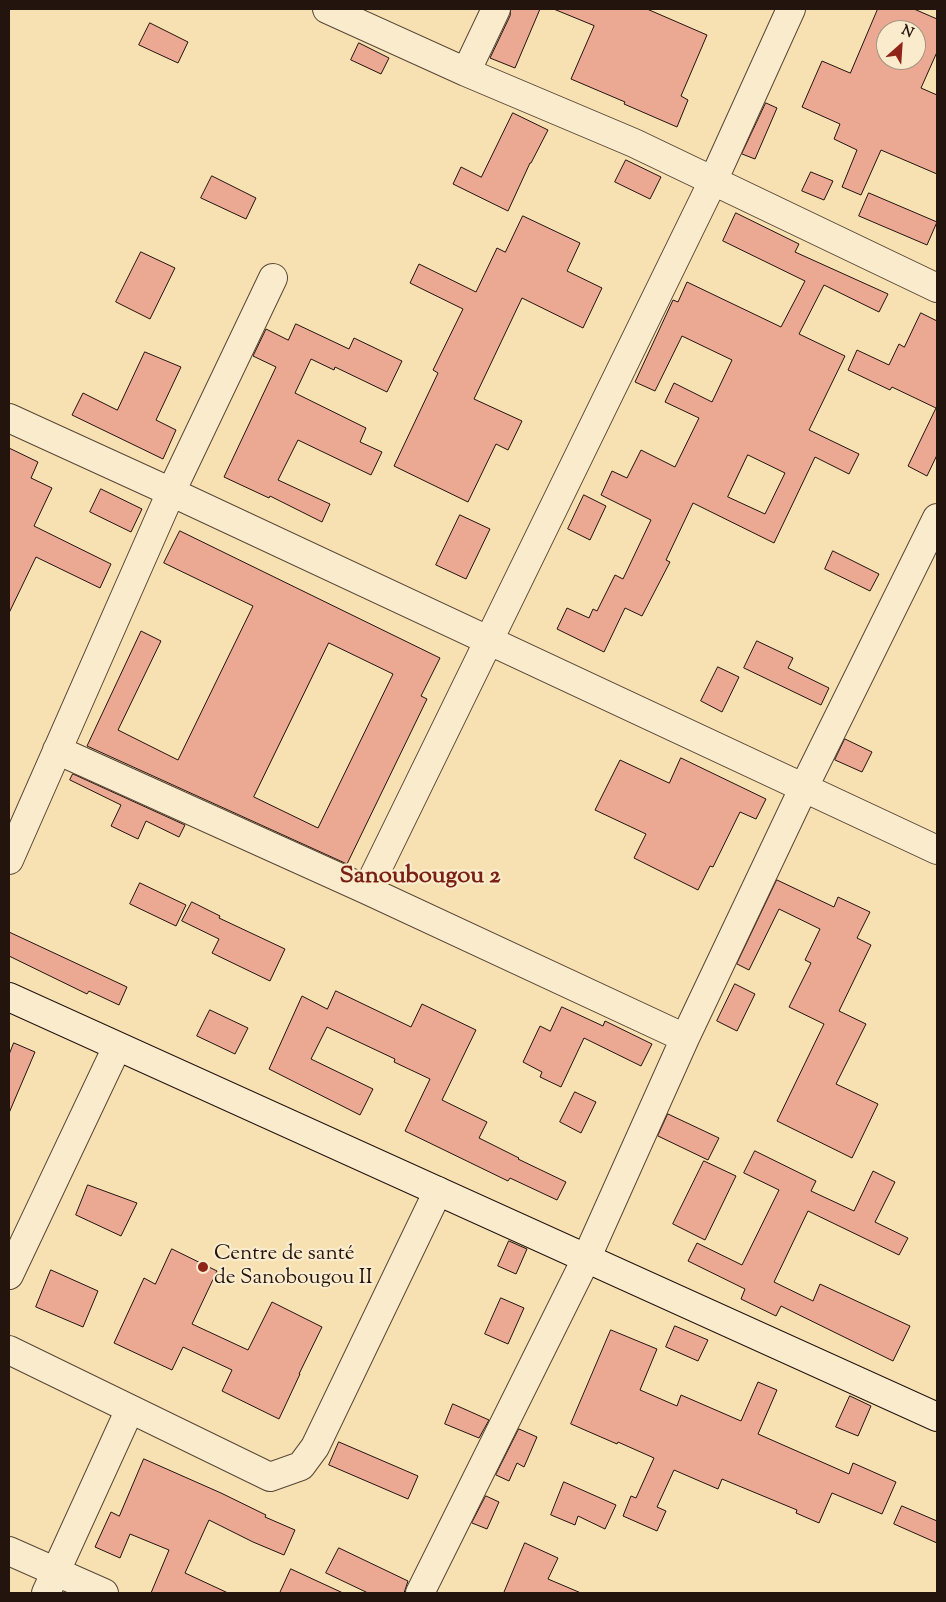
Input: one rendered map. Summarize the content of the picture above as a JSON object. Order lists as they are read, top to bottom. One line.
{"districts":["Sanoubougou 2"],"places":["Centre de santé de Sanobougou II"],"north":"top right"}
